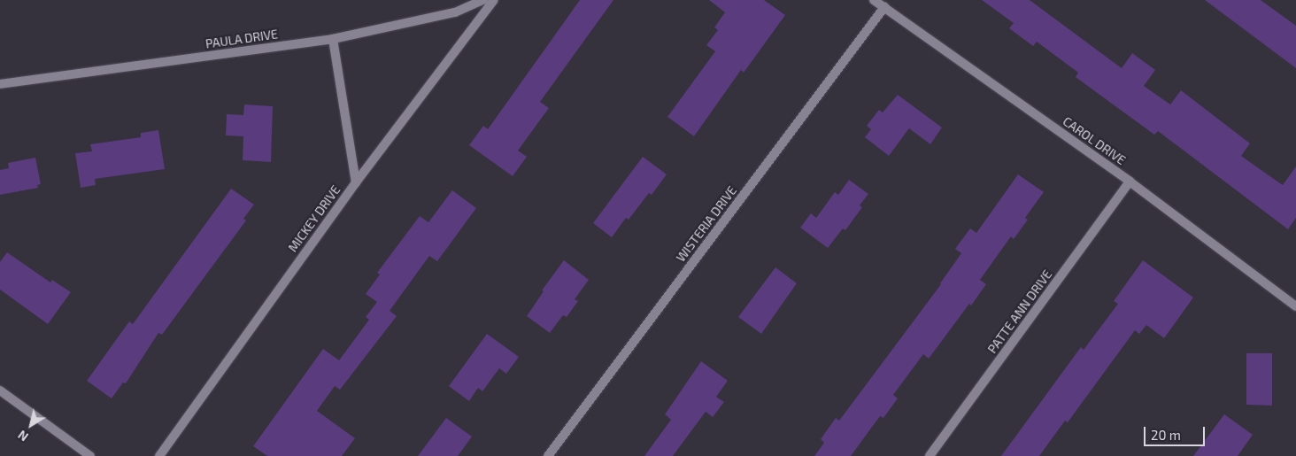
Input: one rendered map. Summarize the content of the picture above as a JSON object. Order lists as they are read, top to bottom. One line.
{"streets":{"street":["PAULA DRIVE","CAROL DRIVE","MICKEY DRIVE","WISTERIA DRIVE","PATTE ANN DRIVE"]},"crossings":[["CAROL DRIVE","WISTERIA DRIVE"],["CAROL DRIVE","PATTE ANN DRIVE"]],"scale_bar":"20 m","north":"bottom left"}
